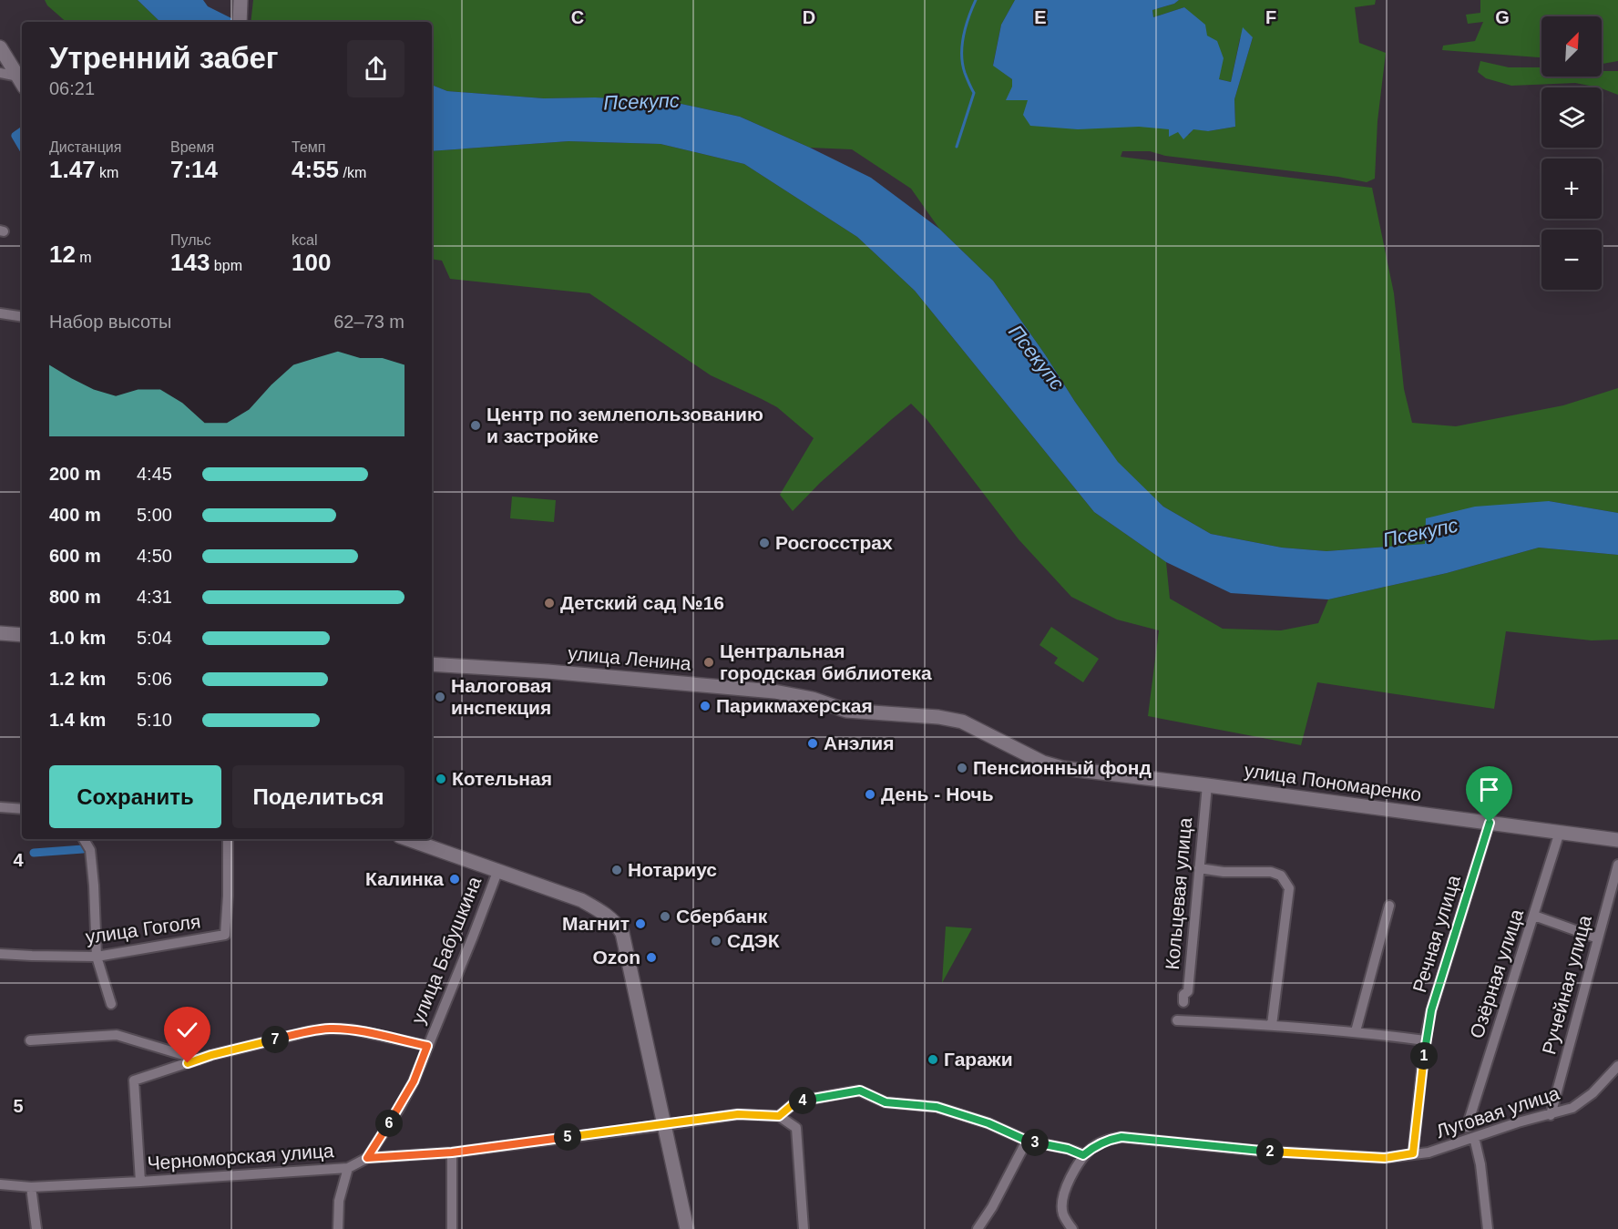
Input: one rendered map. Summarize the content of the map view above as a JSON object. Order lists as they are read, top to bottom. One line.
{"streets":{"street":["улица Ленина","улица Пономаренко","Кольцевая улица","улица Гоголя","Речная улица","улица Бабушкина","Озёрная улица","Ручейная улица","Луговая улица","Черноморская улица"]},"crossings":[["улица Ленина","улица Пономаренко"],["улица Пономаренко","Кольцевая улица"],["улица Пономаренко","Речная улица"],["улица Пономаренко","Озёрная улица"],["Речная улица","Луговая улица"],["улица Бабушкина","Черноморская улица"],["Ручейная улица","Луговая улица"]],"water":["Псекупс"],"places":["Центр по землепользованию и застройке","Росгосстрах","Детский сад №16","Центральная городская библиотека","Налоговая инспекция","Парикмахерская","Анэлия","Пенсионный фонд","Котельная","День - Ночь","Нотариус","Калинка","Сбербанк","Магнит","СДЭК","Ozon","Гаражи"],"north":"top right","page":{"map_buttons":["+","−"],"heading":["Утренний забег","06:21"],"stats":[["Дистанция","1.47 km"],["Время","7:14"],["Темп","4:55 /km"],["12 m"],["Пульс","143 bpm"],["kcal","100"]],"chart":["Набор высоты","62–73 m"],"list":[{"name":"200 m","note":"4:45"},{"name":"400 m","note":"5:00"},{"name":"600 m","note":"4:50"},{"name":"800 m","note":"4:31"},{"name":"1.0 km","note":"5:04"},{"name":"1.2 km","note":"5:06"},{"name":"1.4 km","note":"5:10"}],"buttons":["Сохранить","Поделиться"],"pins":["7","1","4","6","5","3","2"]},"grid":{"columns":["C","D","E","F","G"],"rows":["4","5"]}}
